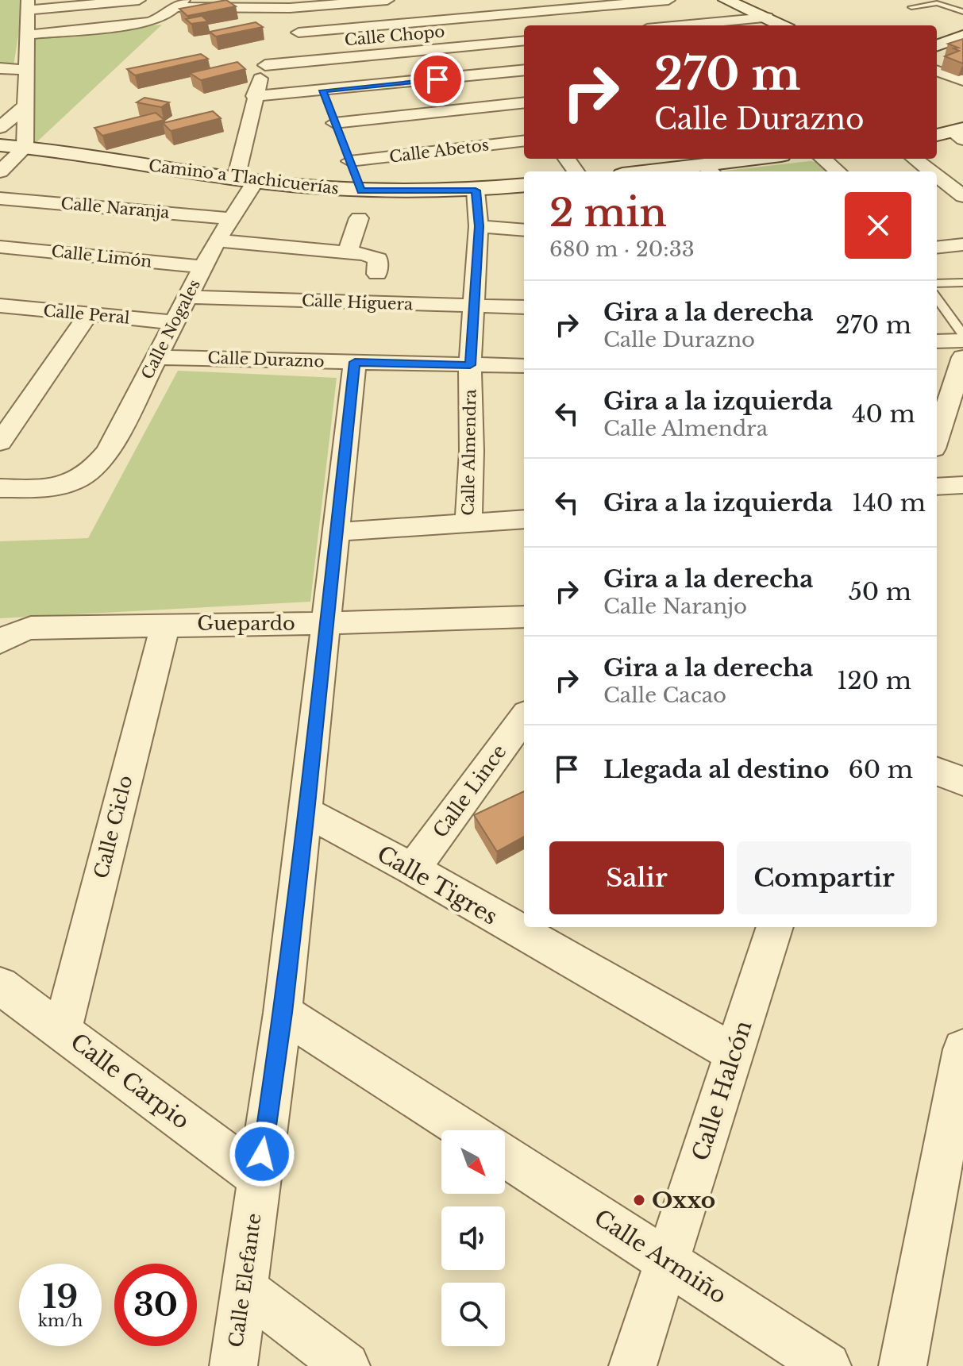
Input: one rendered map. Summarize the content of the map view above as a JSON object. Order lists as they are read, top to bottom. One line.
{"streets":{"street":["Calle Chopo","Calle Abetos","Camino a Tlachicuerías","Calle Naranja","Calle Limón","Calle Higuera","Calle Peral","Calle Nogales","Calle Durazno","Calle Almendra","Guepardo","Calle Lince","Calle Ciclo","Calle Tigres","Calle Carpio","Calle Halcón","Calle Armiño","Calle Elefante"]},"crossings":[["Calle Chopo","Calle Nogales"],["Camino a Tlachicuerías","Calle Nogales"],["Camino a Tlachicuerías","Calle Almendra"],["Calle Naranja","Calle Nogales"],["Calle Limón","Calle Nogales"],["Calle Higuera","Calle Nogales"],["Calle Higuera","Calle Almendra"],["Calle Peral","Calle Nogales"],["Calle Nogales","Calle Durazno"],["Calle Durazno","Calle Almendra"],["Calle Durazno","Calle Elefante"],["Guepardo","Calle Ciclo"],["Guepardo","Calle Elefante"],["Calle Lince","Calle Tigres"],["Calle Ciclo","Calle Carpio"],["Calle Tigres","Calle Halcón"],["Calle Tigres","Calle Elefante"],["Calle Carpio","Calle Elefante"],["Calle Halcón","Calle Armiño"]],"places":["Oxxo"],"north":"bottom right","page":{"turn":["270 m","Calle Durazno"],"heading":["2 min","680 m · 20:33"],"list":[{"name":"Gira a la derecha","note":"Calle Durazno","value":"270 m"},{"name":"Gira a la izquierda","note":"Calle Almendra","value":"40 m"},{"name":"Gira a la izquierda","value":"140 m"},{"name":"Gira a la derecha","note":"Calle Naranjo","value":"50 m"},{"name":"Gira a la derecha","note":"Calle Cacao","value":"120 m"},{"name":"Llegada al destino","value":"60 m"}],"buttons":["Salir","Compartir"],"speed":"19 km/h","limit":"30"}}
